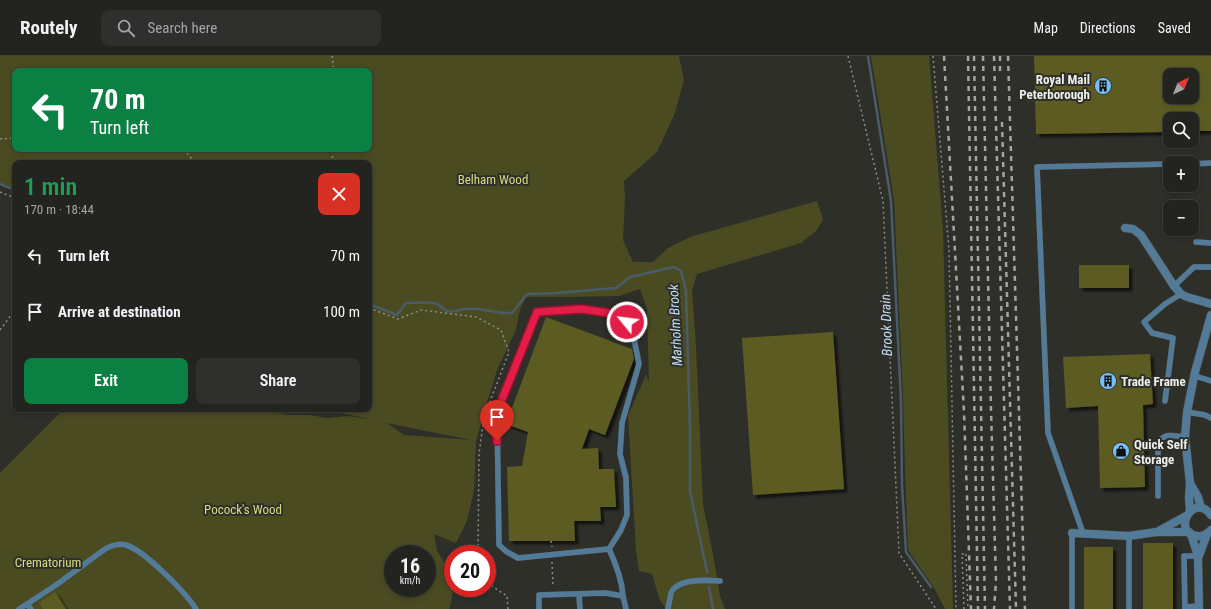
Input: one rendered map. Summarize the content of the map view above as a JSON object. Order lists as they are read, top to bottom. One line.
{"water":["Marholm Brook","Brook Drain"],"parks":["Belham Wood","Pocock's Wood","Crematorium"],"places":{"building":["Royal Mail Peterborough","Trade Frame"],"shop":["Quick Self Storage"]},"north":"top right","page":{"header":"Routely","search":"Search here","nav":["Map","Directions","Saved"],"map_buttons":["+","−"],"turn":["70 m","Turn left"],"heading":["1 min","170 m · 18:44"],"list":[{"name":"Turn left","value":"70 m"},{"name":"Arrive at destination","value":"100 m"}],"buttons":["Exit","Share"],"speed":"16 km/h","limit":"20"}}
